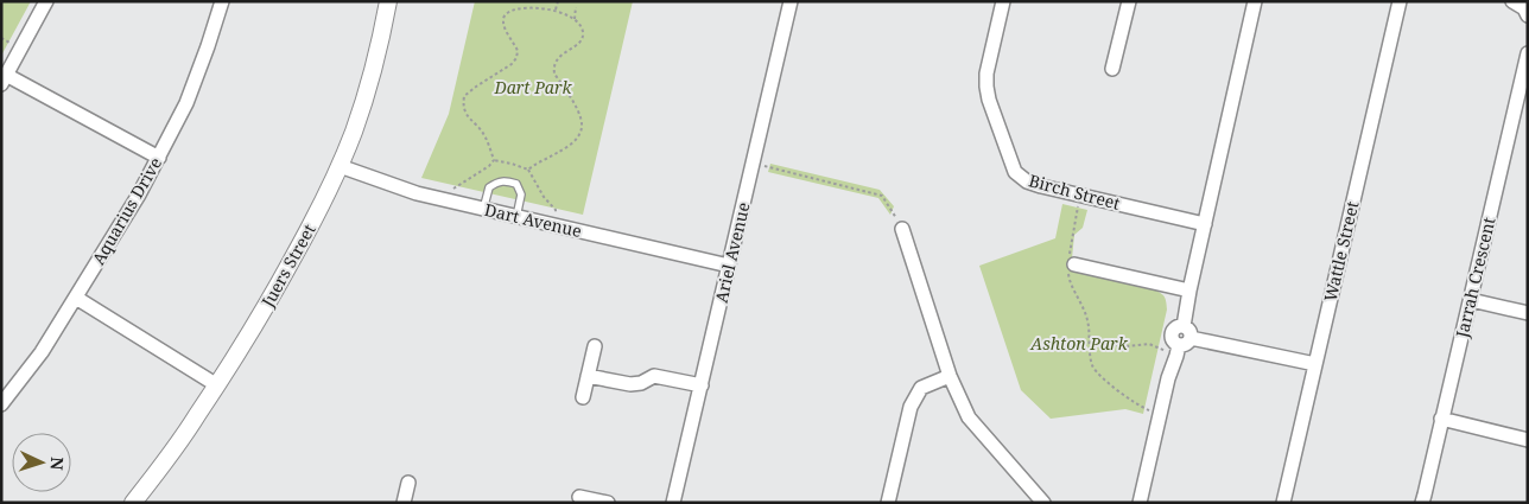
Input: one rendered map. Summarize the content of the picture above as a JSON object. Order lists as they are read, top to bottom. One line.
{"streets":{"street":["Birch Street","Aquarius Drive","Dart Avenue","Wattle Street","Ariel Avenue","Juers Street","Jarrah Crescent"]},"crossings":[["Dart Avenue","Ariel Avenue"],["Dart Avenue","Juers Street"]],"parks":["Dart Park","Ashton Park"],"north":"right"}
